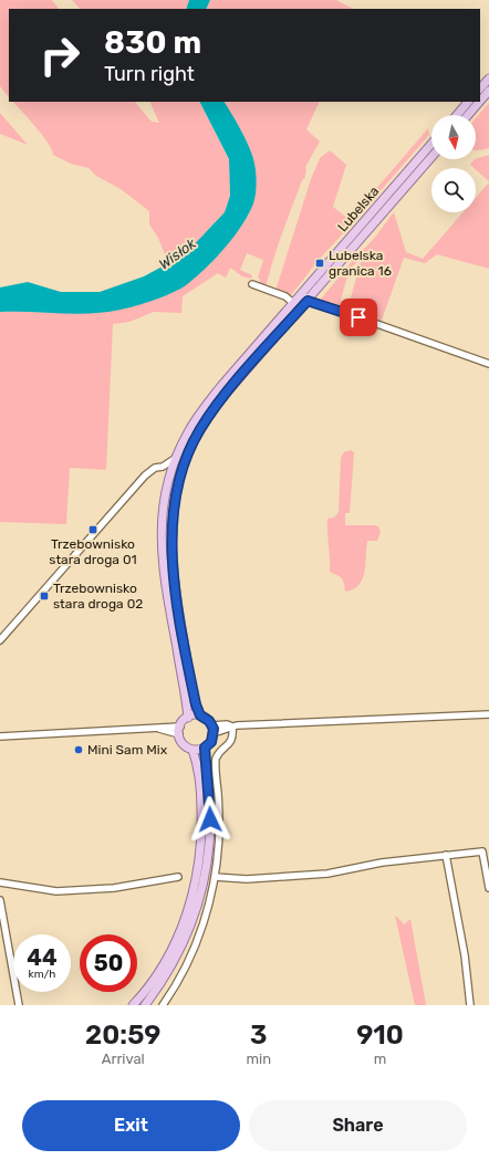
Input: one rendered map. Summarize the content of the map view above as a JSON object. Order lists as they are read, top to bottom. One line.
{"streets":{"main road":["Lubelska"]},"water":["Wisłok"],"places":{"transit":["Lubelska granica 16","Trzebownisko stara droga 01","Trzebownisko stara droga 02"],"other":["Mini Sam Mix"]},"north":"bottom","page":{"turn":["830 m","Turn right"],"speed":"44 km/h","limit":"50","eta":["20:59","Arrival","3","min","910","m"],"buttons":["Exit","Share"]}}
